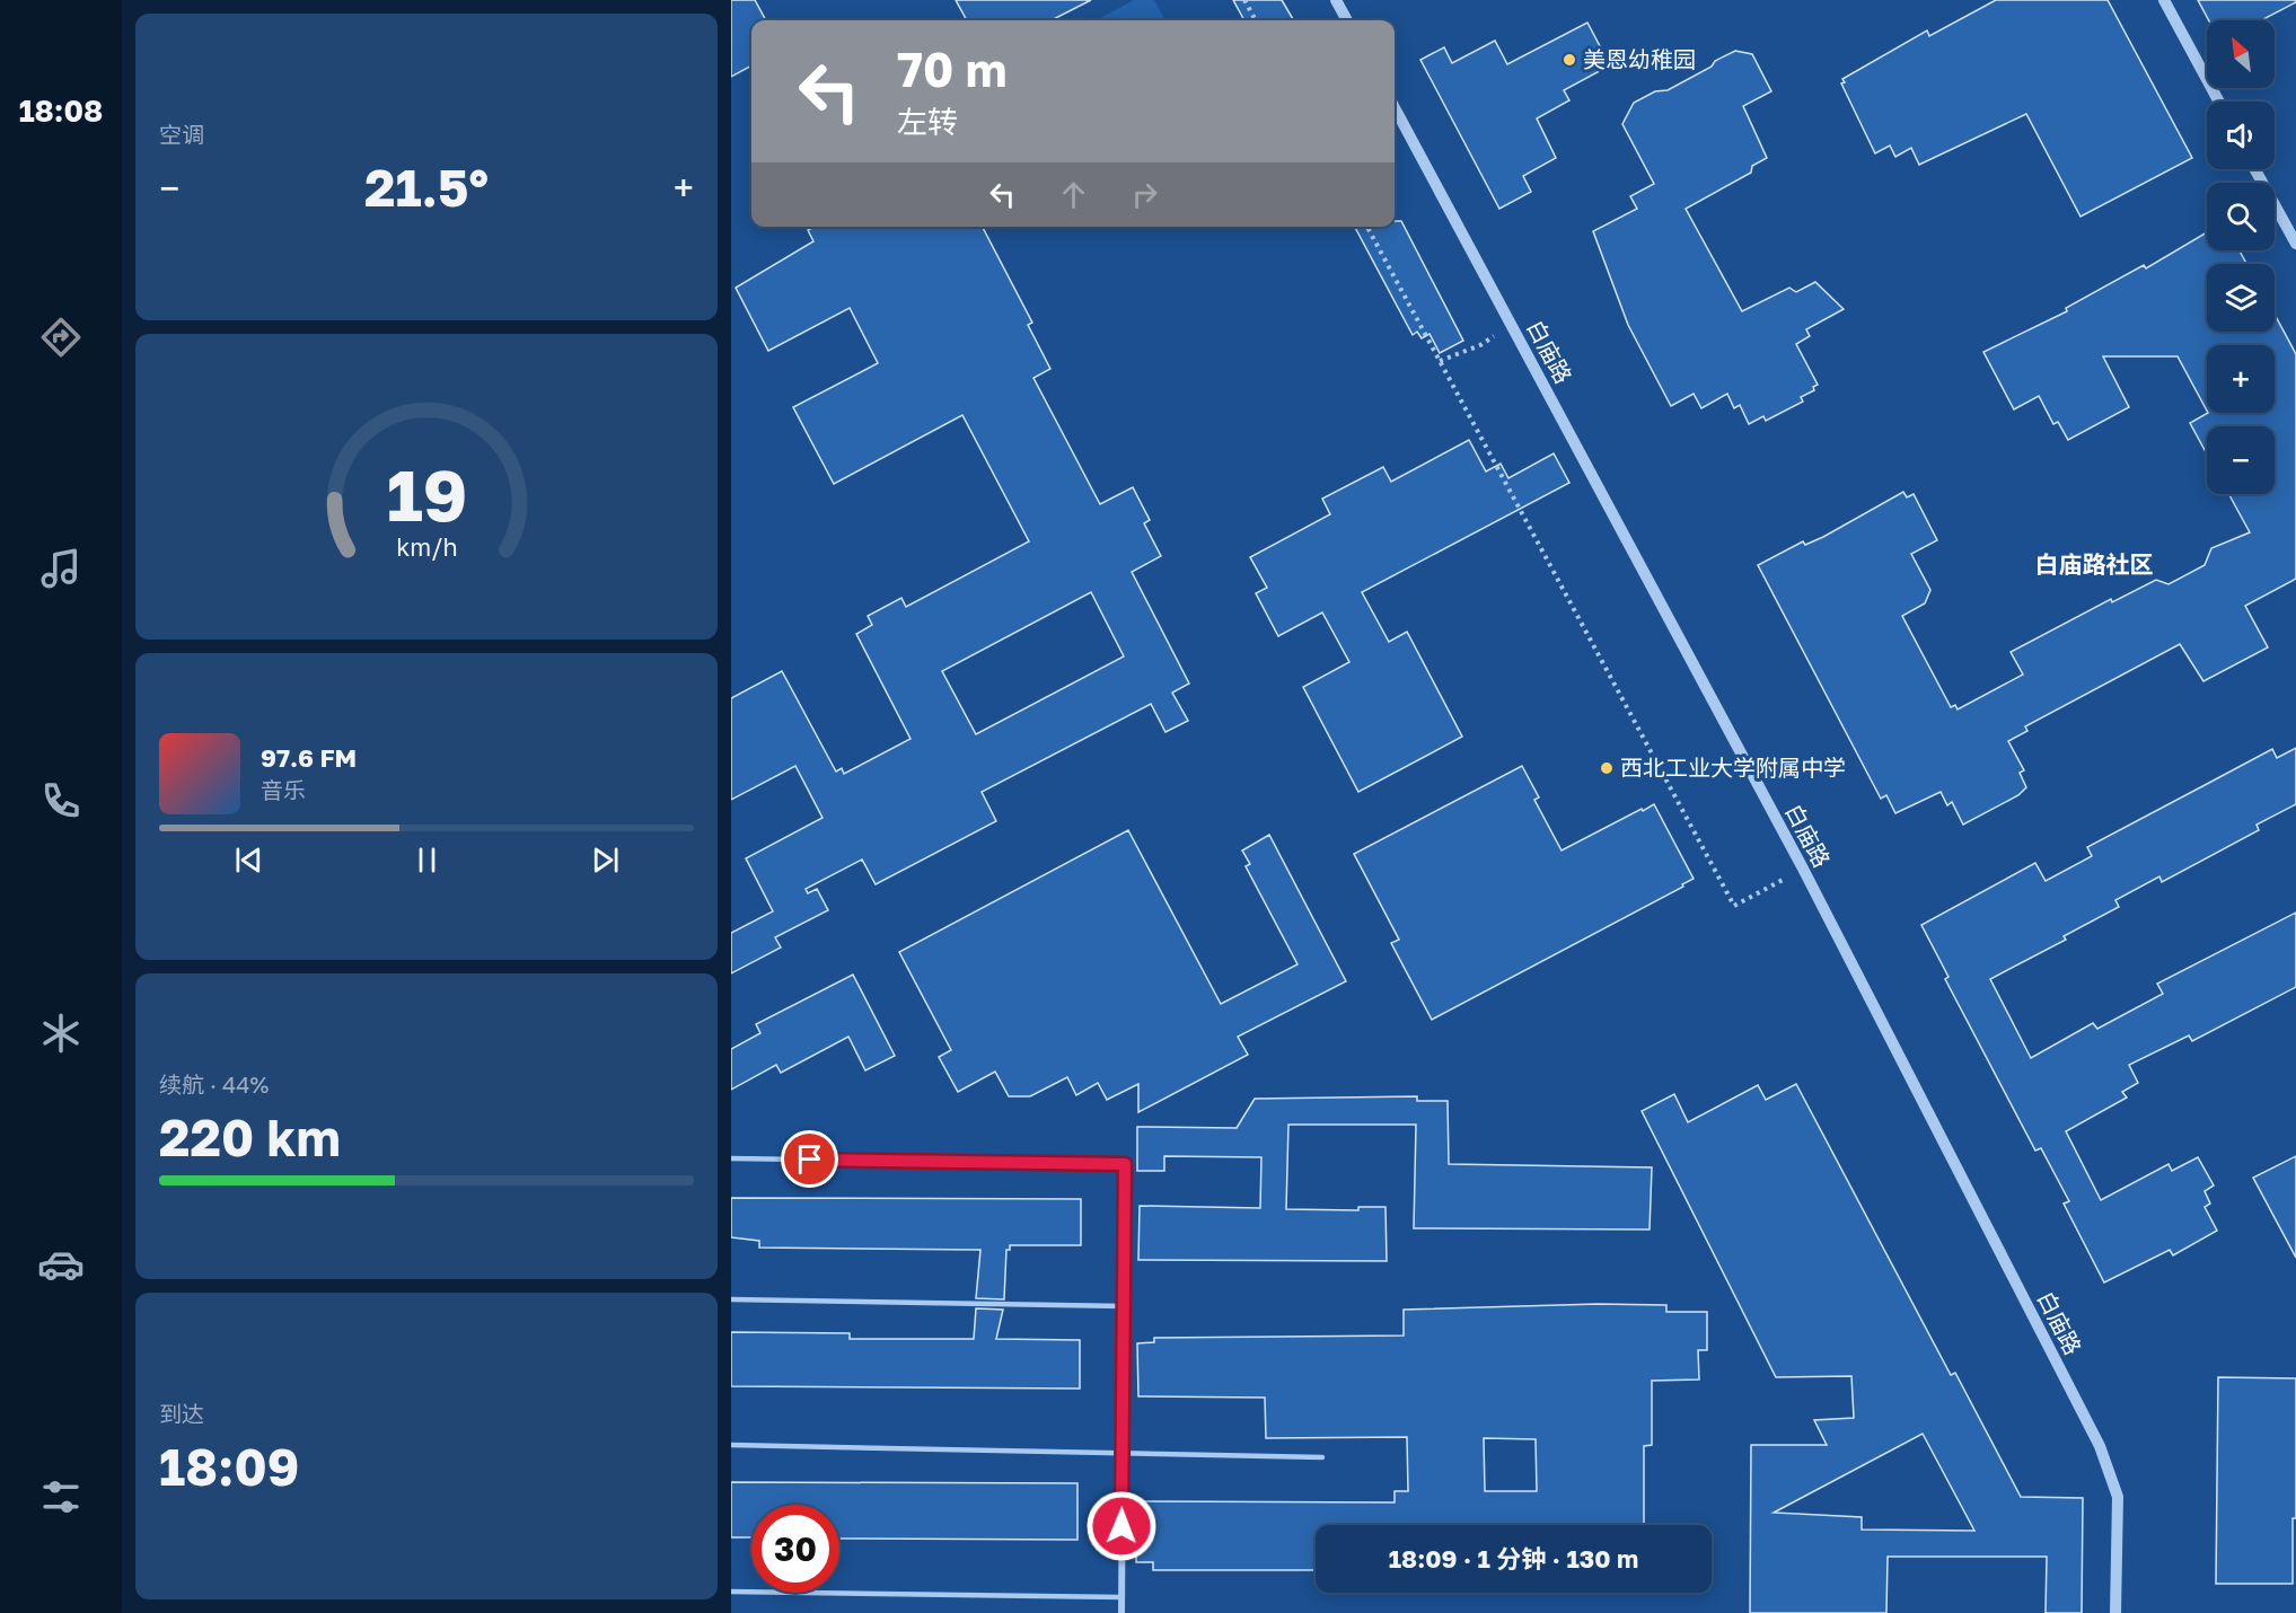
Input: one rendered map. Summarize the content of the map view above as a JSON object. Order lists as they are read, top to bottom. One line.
{"streets":{"street":["白庙路"]},"districts":["白庙路社区"],"places":["美恩幼稚园","西北工业大学附属中学"],"north":"top left","page":{"tabs":"18:08","tile":["空调",["续航 · 44%","220 km"],["到达","18:09"]],"map_buttons":["+","−"],"turn":["70 m","左转"],"heat":["−","21.5°","+"],"song":["97.6 FM","音乐"],"limit":"30","trip":"18:09 · 1 分钟 · 130 m","gauge":["19","km/h"]}}
